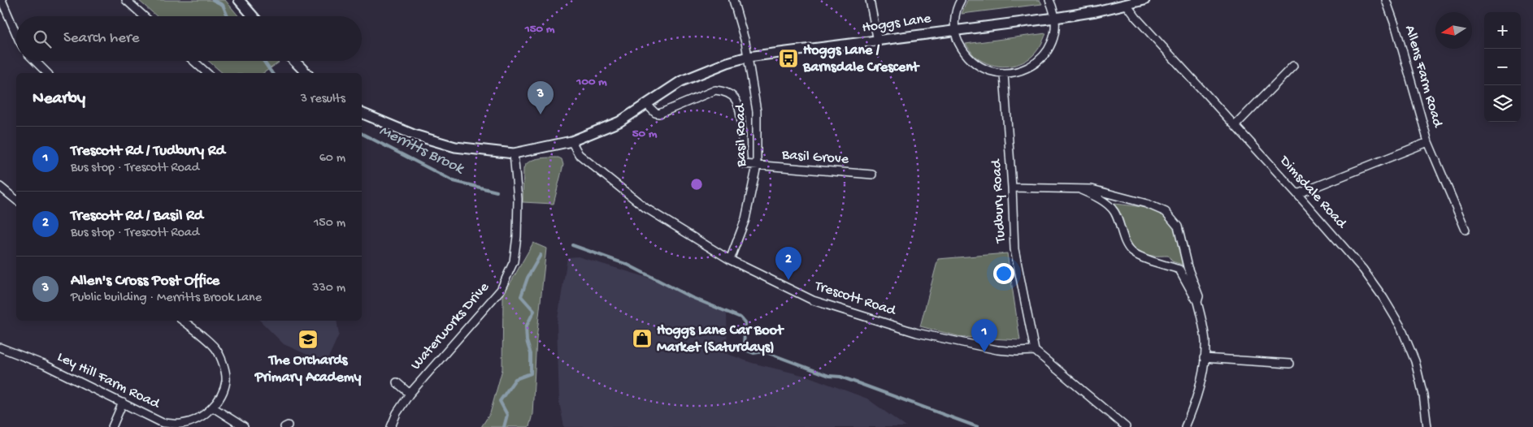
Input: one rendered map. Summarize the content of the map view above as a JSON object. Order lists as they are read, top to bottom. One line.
{"streets":{"street":["Hoggs Lane","Allens Farm Road","Basil Road","Basil Grove","Dimsdale Road","Tudbury Road","Trescott Road","Waterworks Drive","Ley Hill Farm Road"]},"crossings":[["Hoggs Lane","Basil Road"],["Hoggs Lane","Dimsdale Road"],["Hoggs Lane","Trescott Road"],["Hoggs Lane","Waterworks Drive"],["Allens Farm Road","Dimsdale Road"],["Basil Road","Basil Grove"],["Basil Road","Trescott Road"],["Tudbury Road","Trescott Road"]],"water":["Merritts Brook"],"places":{"bus stop":["Hoggs Lane / Barnsdale Crescent"],"shop":["Hoggs Lane Car Boot Market (Saturdays)"],"school or university":["The Orchards Primary Academy"]},"north":"left","page":{"map_buttons":["+","−"],"search":"Search here","heading":["Nearby","3 results"],"pins":["3","2","1"],"list":[{"mark":"1","name":"Trescott Rd / Tudbury Rd","note":"Bus stop · Trescott Road","value":"60 m"},{"mark":"2","name":"Trescott Rd / Basil Rd","note":"Bus stop · Trescott Road","value":"150 m"},{"mark":"3","name":"Allen's Cross Post Office","note":"Public building · Merritts Brook Lane","value":"330 m"}]},"rings":["150 m","100 m","50 m"]}
